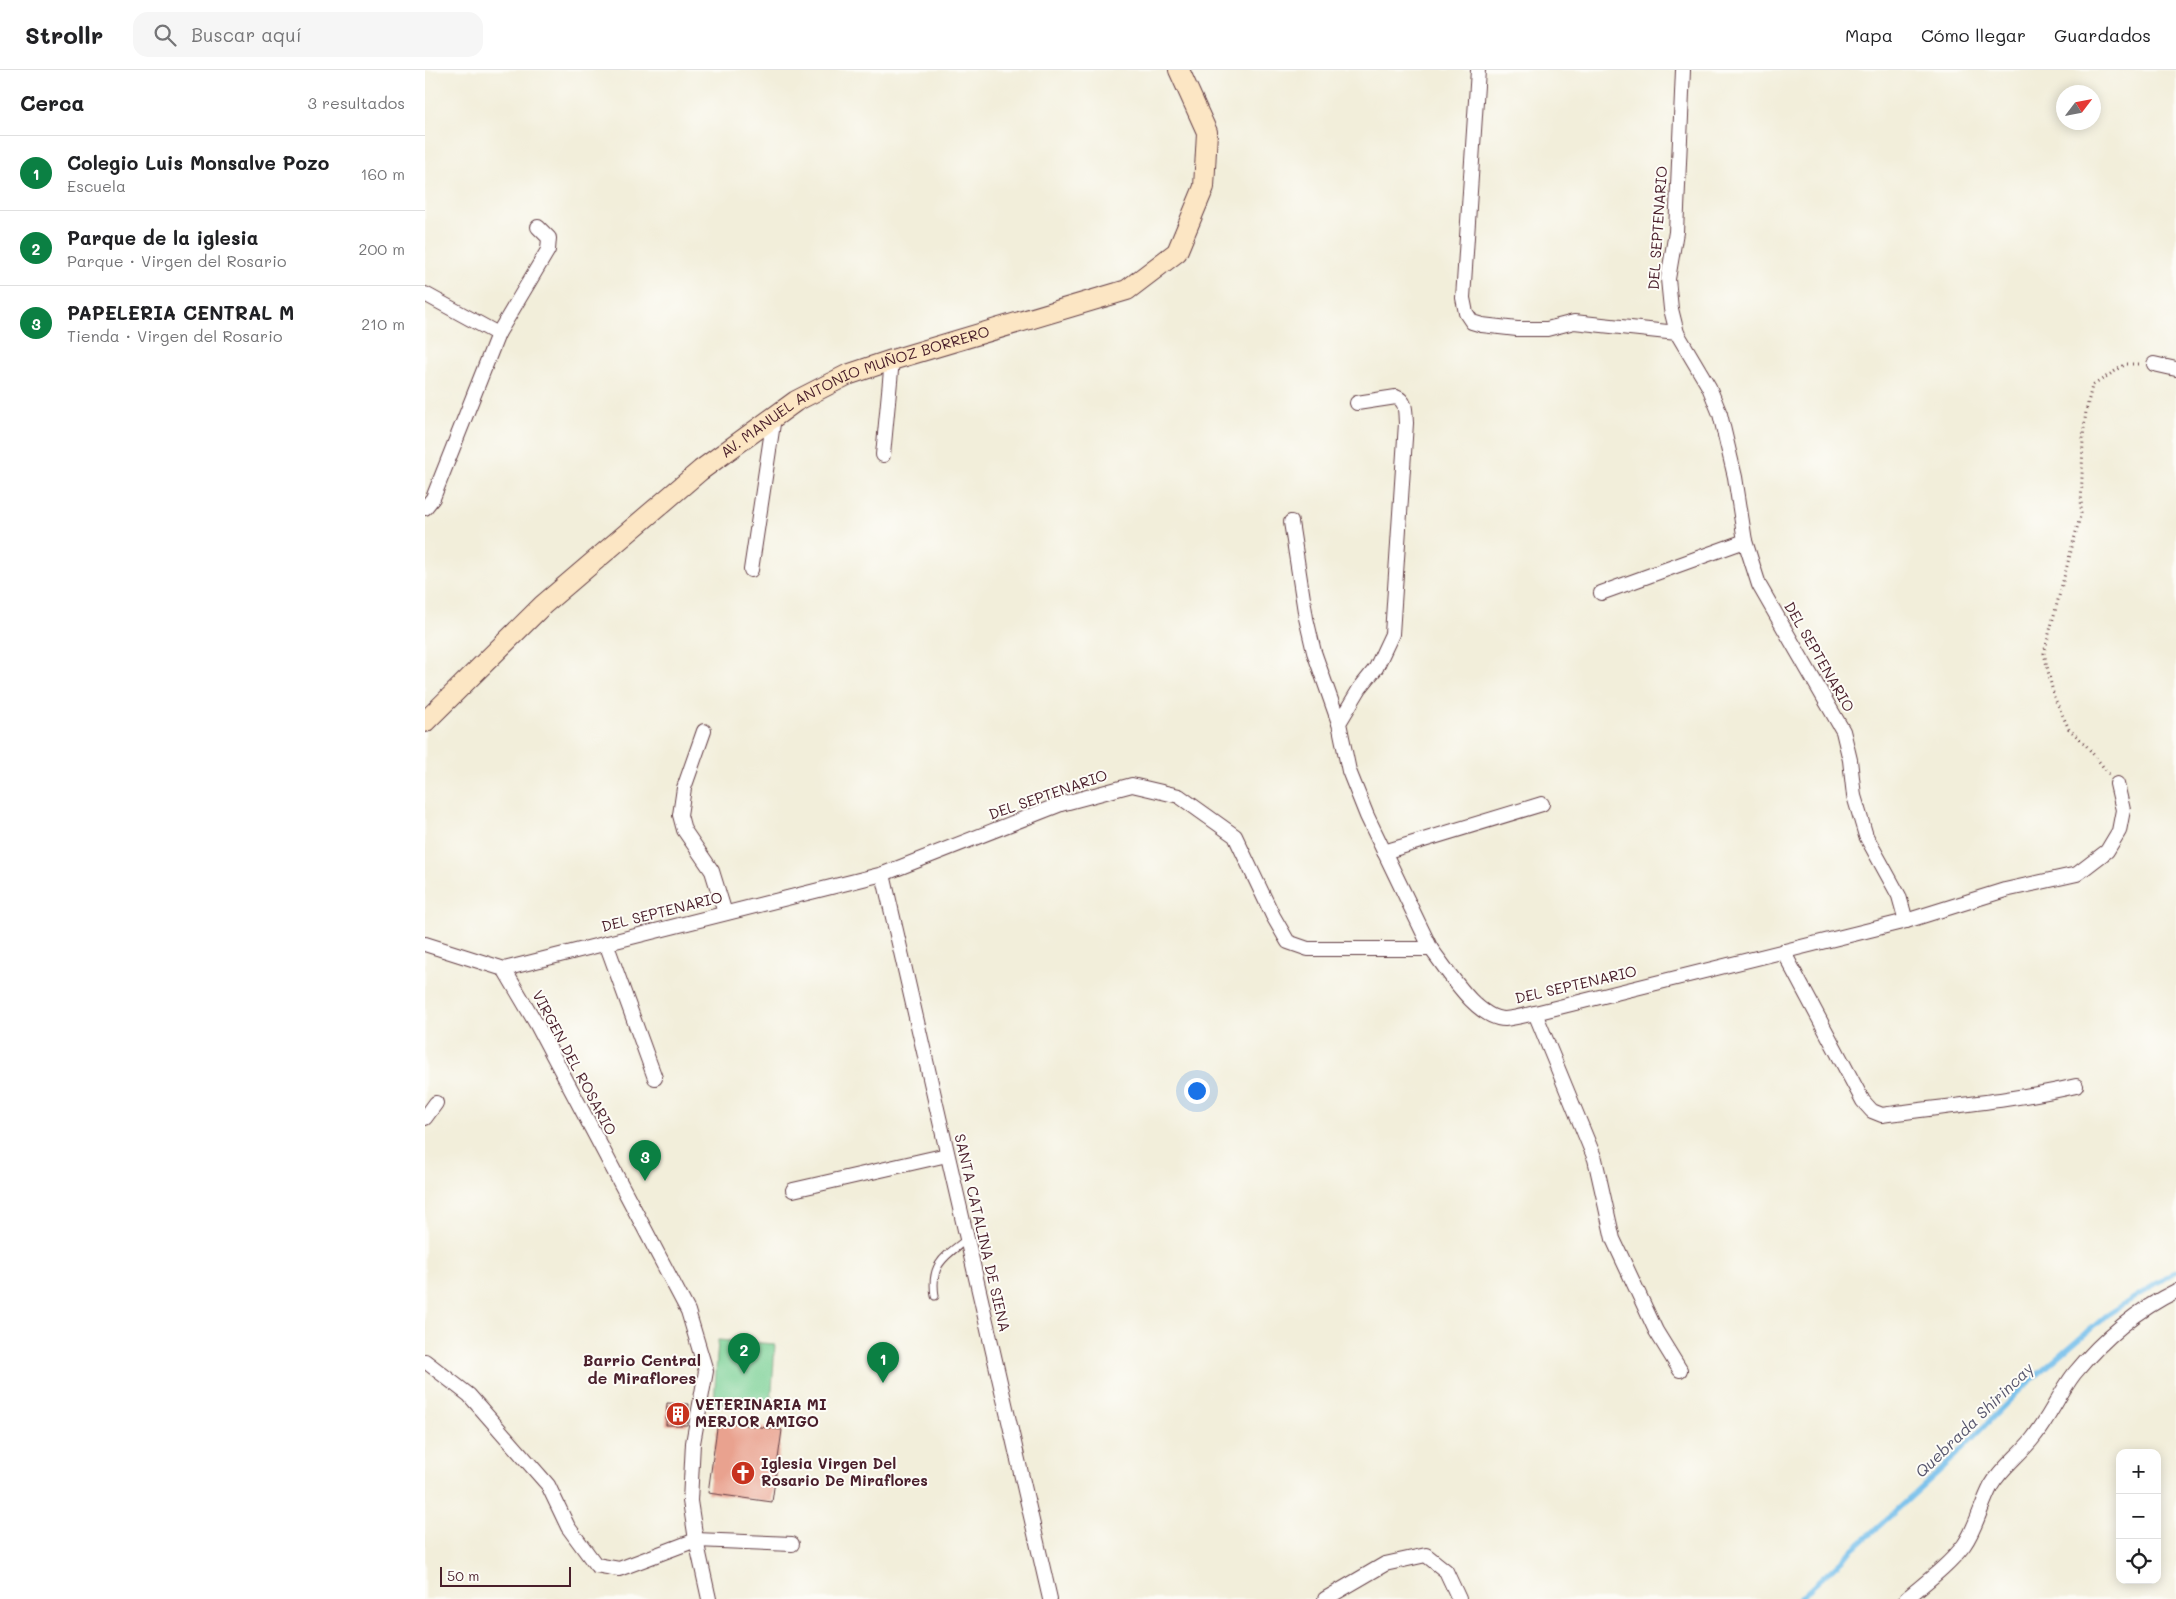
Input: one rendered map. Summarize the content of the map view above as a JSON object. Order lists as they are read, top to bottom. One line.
{"streets":{"street":["DEL SEPTENARIO","AV. MANUEL ANTONIO MUÑOZ BORRERO","VIRGEN DEL ROSARIO","SANTA CATALINA DE SIENA"]},"crossings":[["DEL SEPTENARIO","VIRGEN DEL ROSARIO"],["DEL SEPTENARIO","SANTA CATALINA DE SIENA"]],"districts":["Barrio Central de Miraflores"],"water":["Quebrada Shirincay"],"places":{"building":["VETERINARIA MI MERJOR AMIGO"],"church":["Iglesia Virgen Del Rosario De Miraflores"]},"scale_bar":"50 m","north":"top right","page":{"header":"Strollr","search":"Buscar aquí","nav":["Mapa","Cómo llegar","Guardados"],"heading":["Cerca","3 resultados"],"list":[{"mark":"1","name":"Colegio Luis Monsalve Pozo","note":"Escuela","value":"160 m"},{"mark":"2","name":"Parque de la iglesia","note":"Parque · Virgen del Rosario","value":"200 m"},{"mark":"3","name":"PAPELERIA CENTRAL M","note":"Tienda · Virgen del Rosario","value":"210 m"}],"pins":["3","2","1"],"map_buttons":["+","−"],"scale":"50 m"}}
